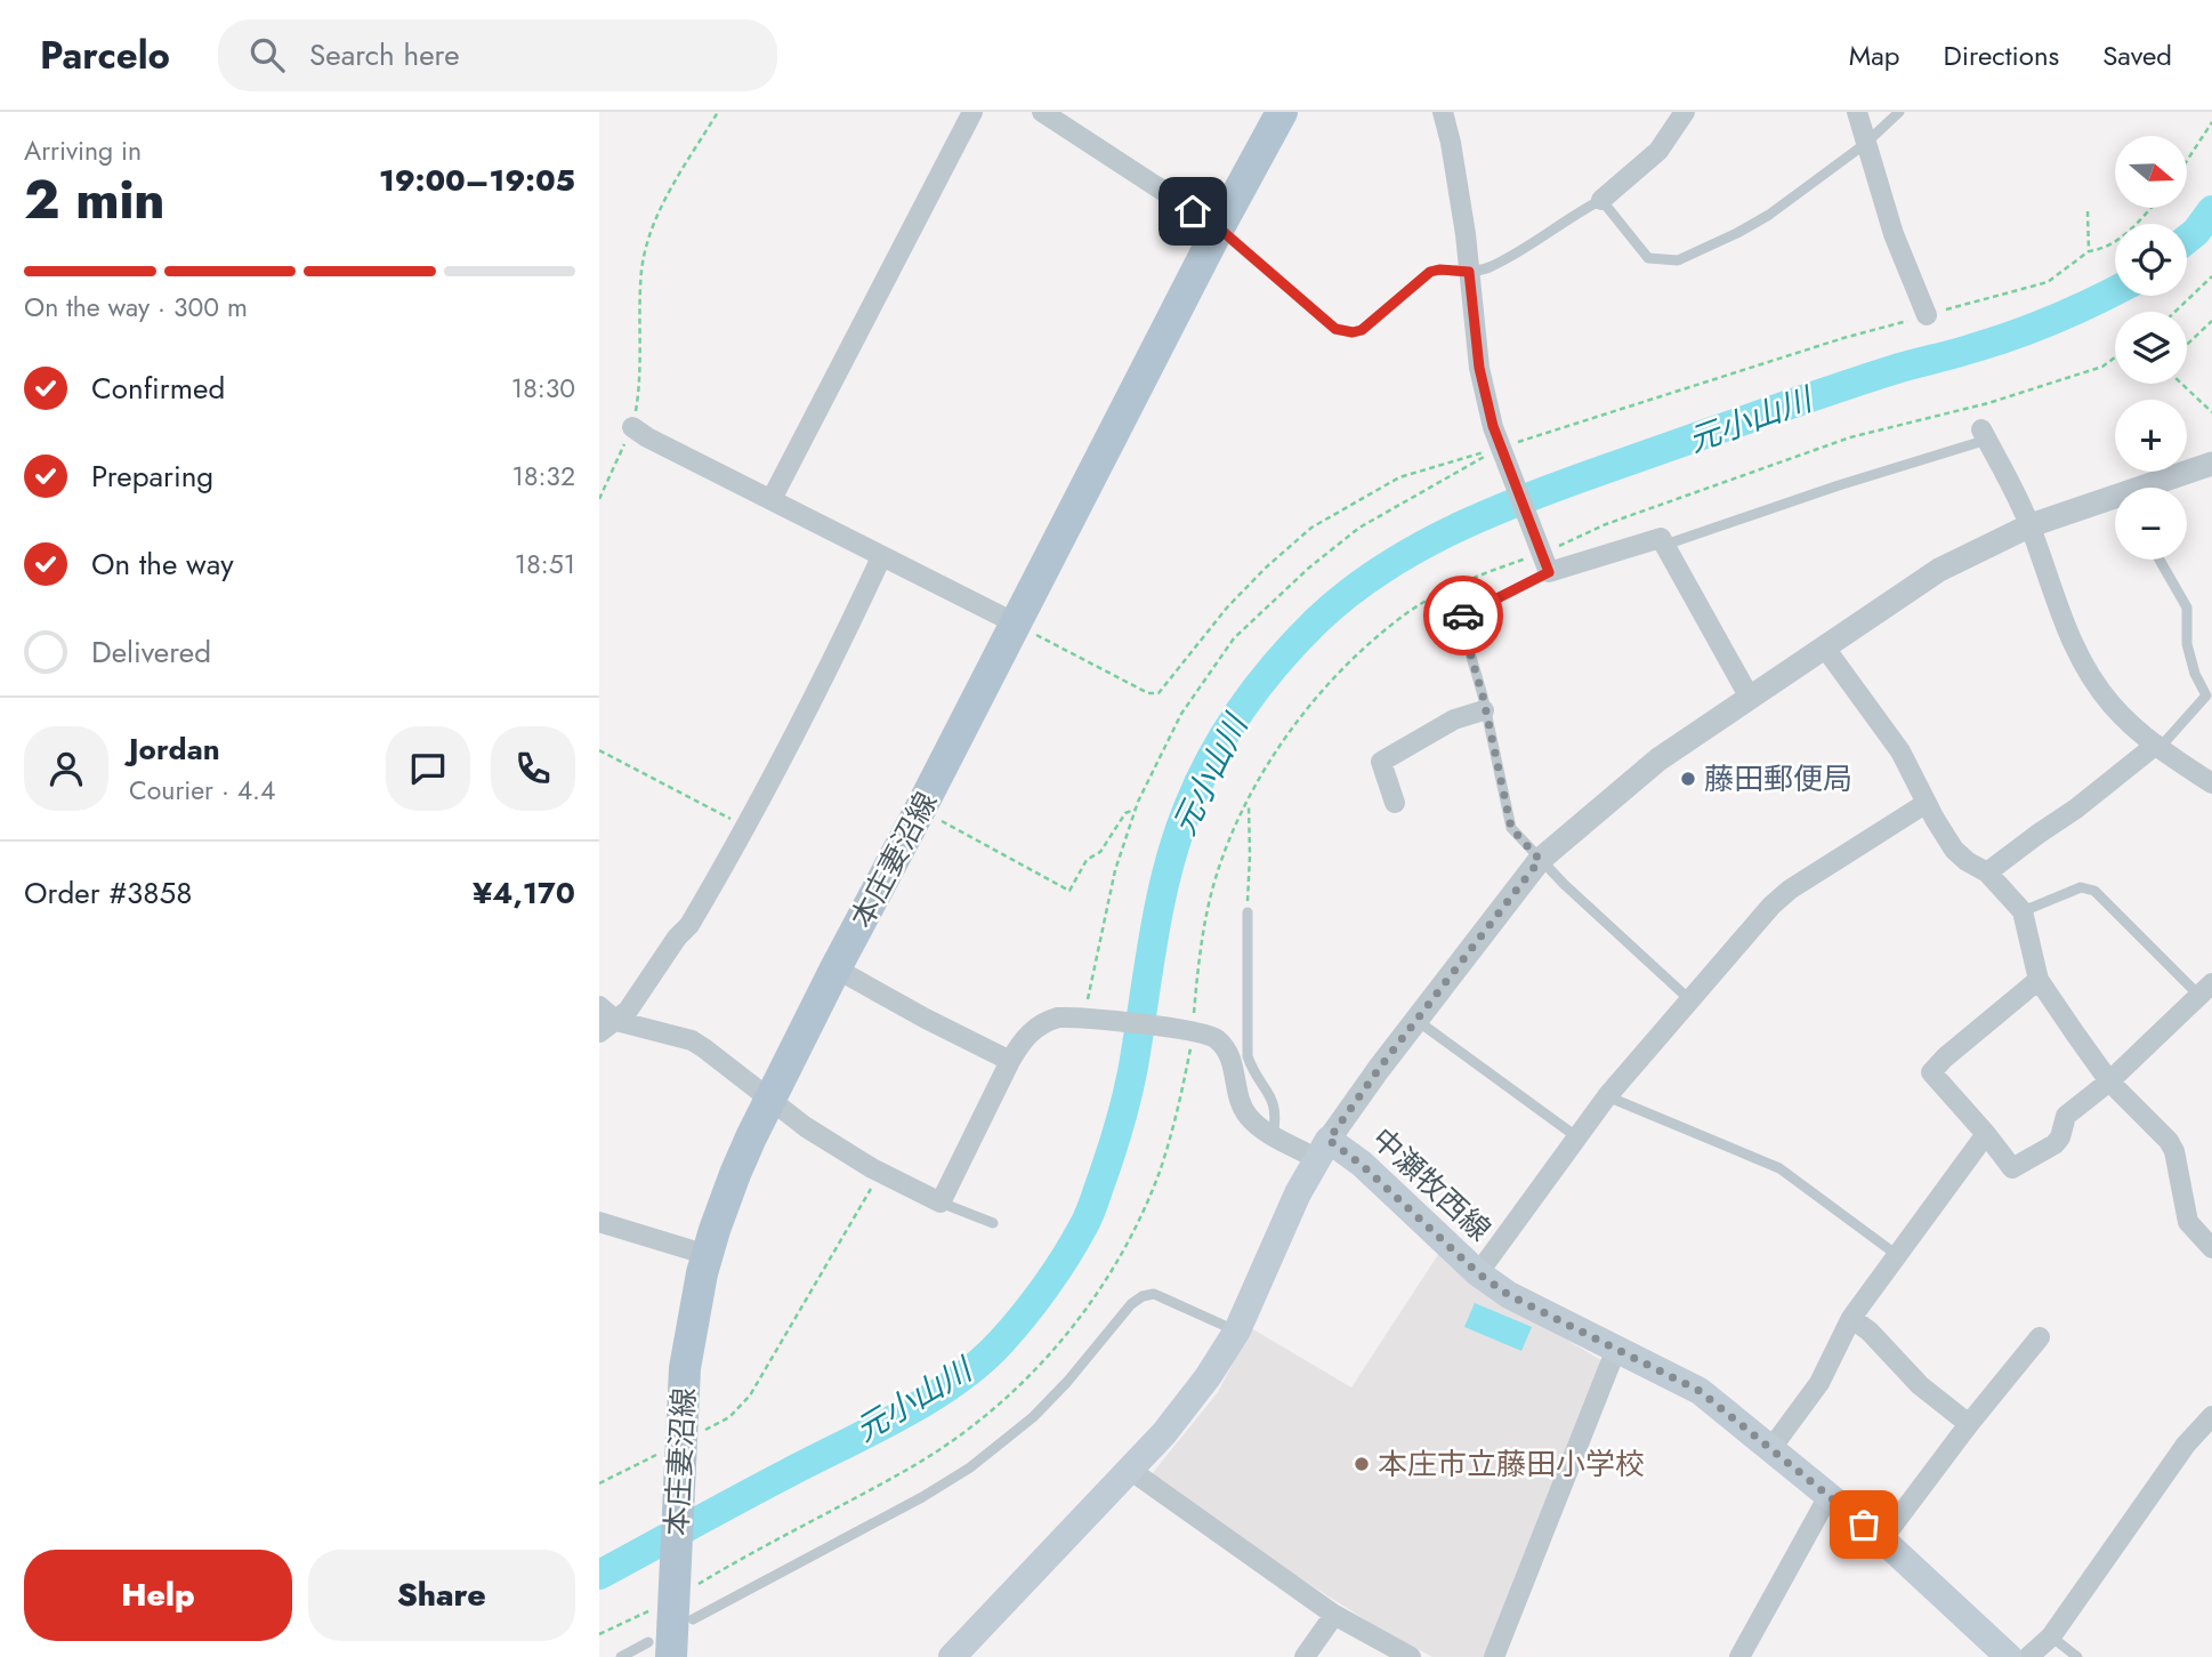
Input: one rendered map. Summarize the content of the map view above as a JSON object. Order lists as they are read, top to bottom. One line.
{"streets":{"main road":["本庄妻沼線","中瀬牧西線"]},"water":["元小山川"],"places":["藤田郵便局","本庄市立藤田小学校"],"north":"right","page":{"header":"Parcelo","search":"Search here","nav":["Map","Directions","Saved"],"heading":["2 min","Arriving in","19:00–19:05"],"panel":["Jordan","Courier · 4.4","Order #3858","¥4,170"],"map_buttons":["+","−"],"bar":"On the way · 300 m","list":[["Confirmed","18:30"],["Preparing","18:32"],["On the way","18:51"],"Delivered"],"buttons":["Help","Share"]}}
